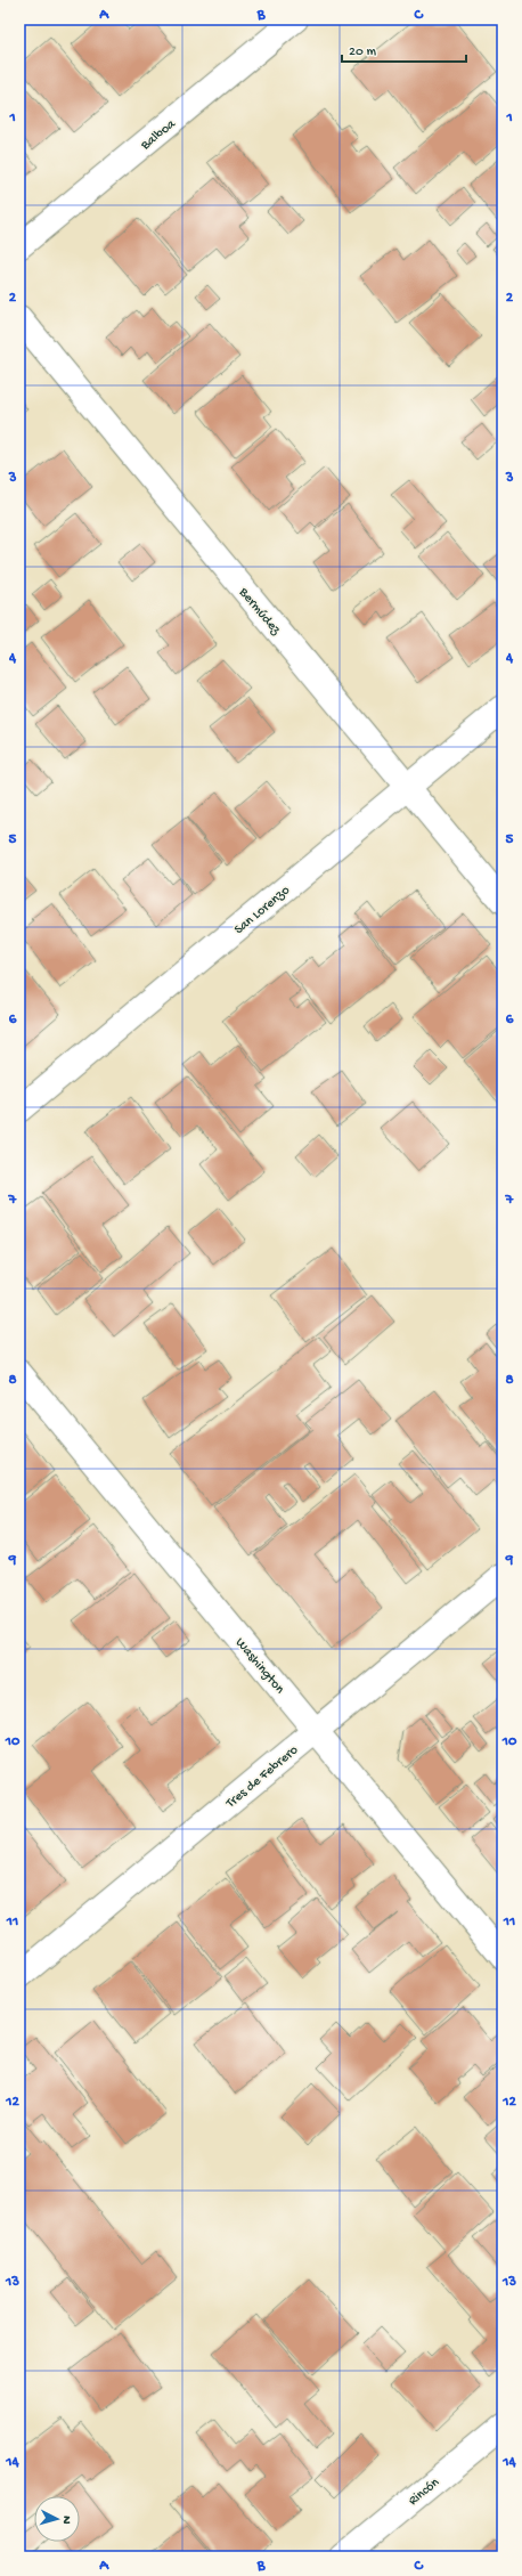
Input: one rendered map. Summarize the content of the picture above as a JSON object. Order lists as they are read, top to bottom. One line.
{"streets":{"street":["Balboa","Bermúdez","San Lorenzo","Washington","Tres de Febrero","Rincón"]},"crossings":[["Bermúdez","San Lorenzo"],["Washington","Tres de Febrero"]],"scale_bar":"20 m","north":"right","grid":{"columns":["A","B","C"],"rows":["1","2","3","4","5","6","7","8","9","10","11","12","13","14"]}}
